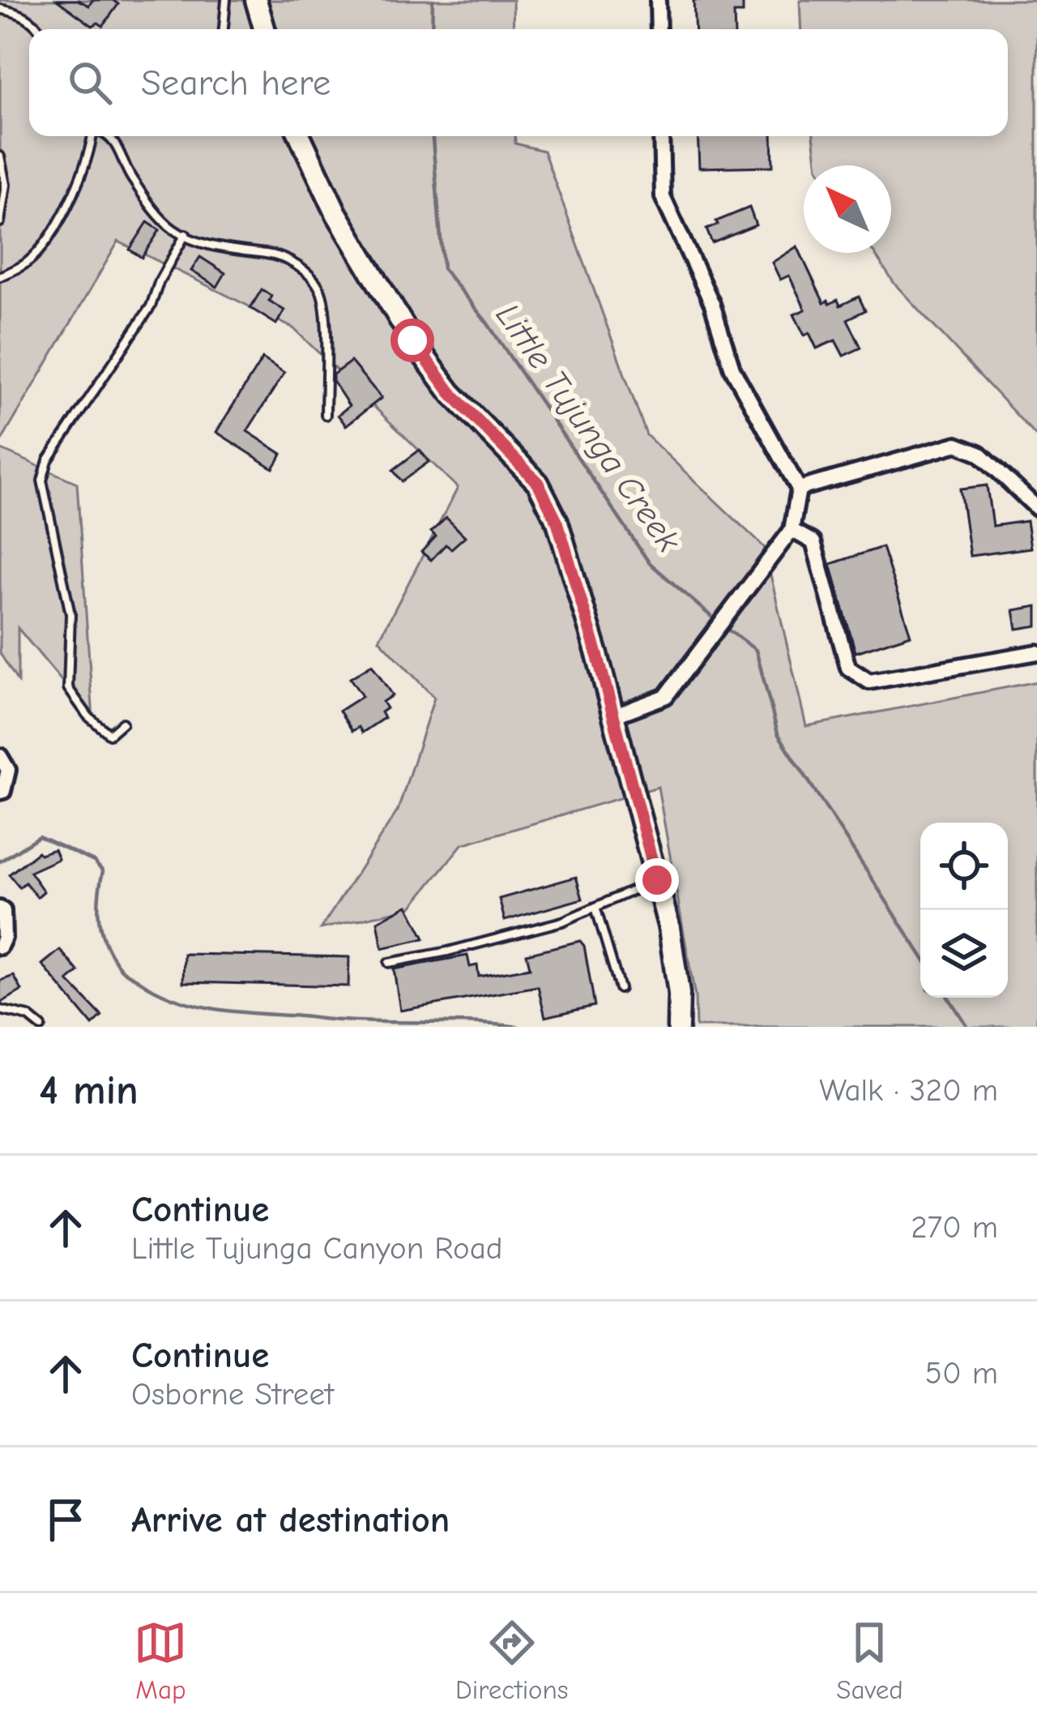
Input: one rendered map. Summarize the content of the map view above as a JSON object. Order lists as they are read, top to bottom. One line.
{"water":["Little Tujunga Creek"],"north":"top left","page":{"search":"Search here","heading":["4 min","Walk · 320 m"],"list":[["Continue","Little Tujunga Canyon Road","270 m"],["Continue","Osborne Street","50 m"],"Arrive at destination"],"nav":["Map","Directions","Saved"]}}
